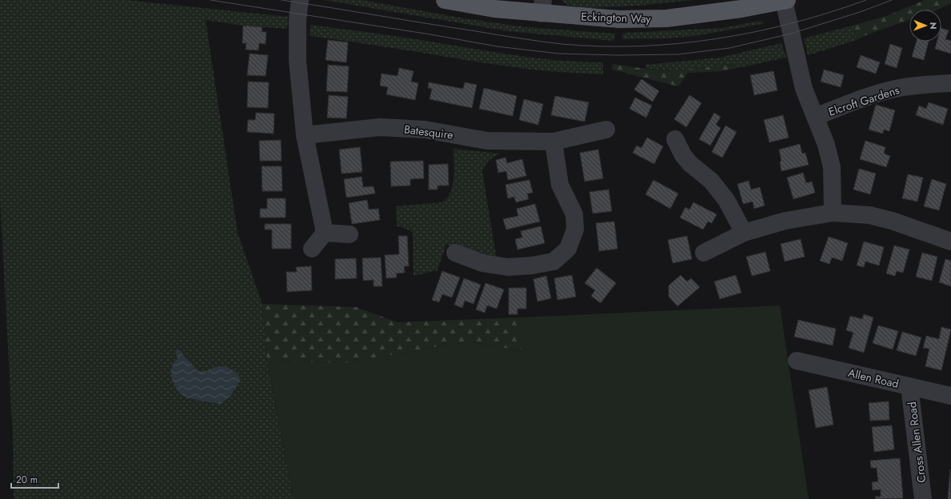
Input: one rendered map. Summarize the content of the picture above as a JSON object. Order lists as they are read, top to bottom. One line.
{"streets":{"main road":["Eckington Way"],"street":["Elcroft Gardens","Batesquire","Allen Road","Cross Allen Road"]},"crossings":[["Eckington Way","Elcroft Gardens"],["Allen Road","Cross Allen Road"]],"scale_bar":"20 m","north":"right"}
